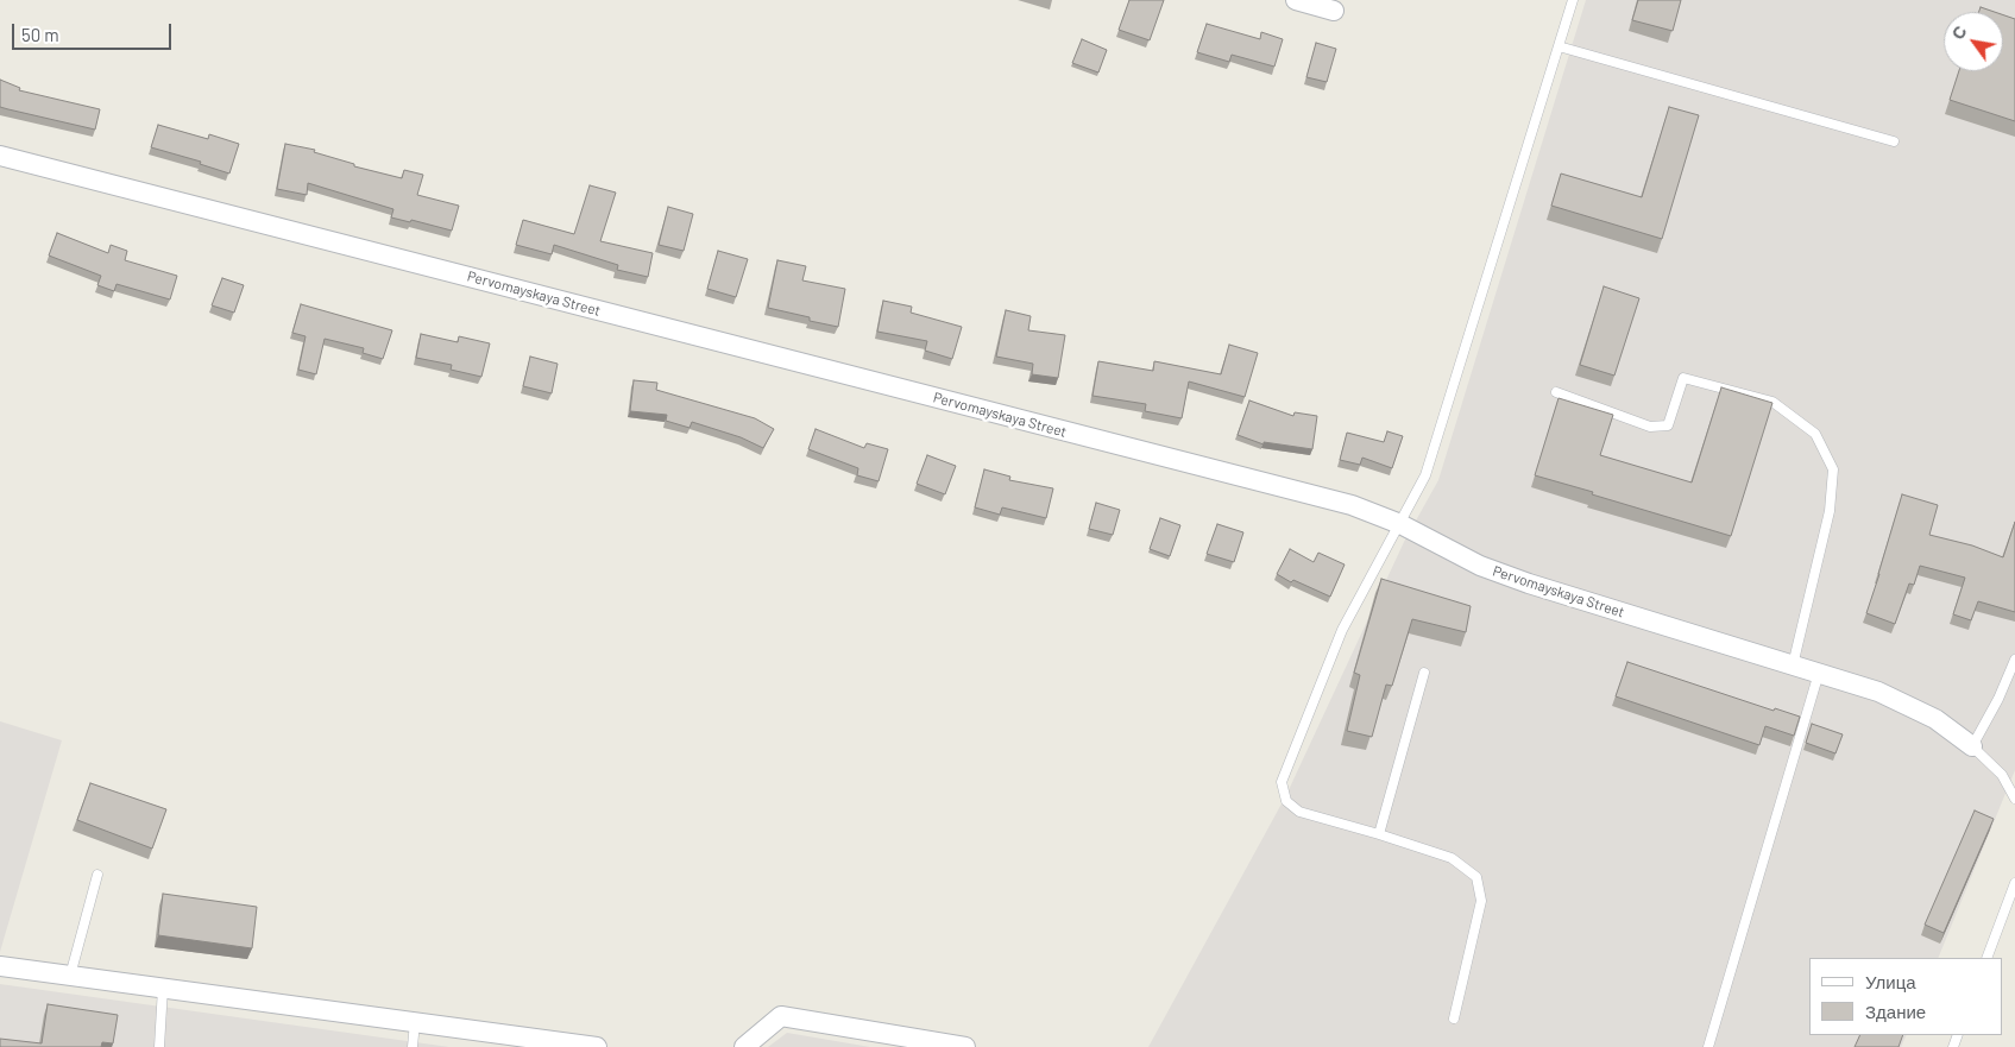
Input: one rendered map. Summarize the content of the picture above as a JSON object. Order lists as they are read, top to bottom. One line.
{"streets":{"street":["Pervomayskaya Street"]},"legend":["Улица","Здание"],"scale_bar":"50 m","north":"top left"}
